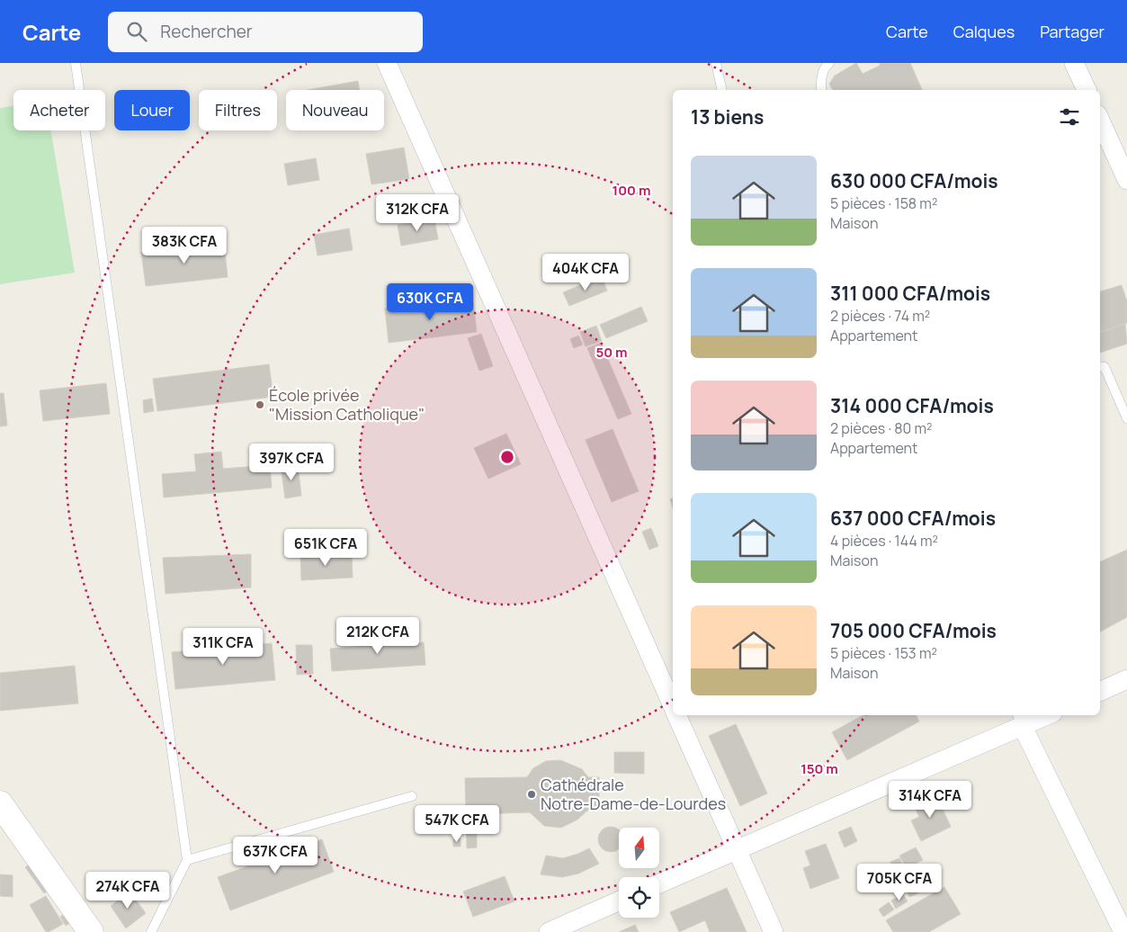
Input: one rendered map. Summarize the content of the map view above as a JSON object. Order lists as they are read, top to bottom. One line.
{"places":["École privée \"Mission Catholique\"","Cathédrale Notre-Dame-de-Lourdes"],"north":"top","page":{"header":"Carte","search":"Rechercher","nav":["Carte","Calques","Partager"],"chip":["Acheter","Louer","Filtres","Nouveau"],"heading":"13 biens","list":[{"name":"630 000 CFA/mois","note":"5 pièces · 158 m² · Maison"},{"name":"311 000 CFA/mois","note":"2 pièces · 74 m² · Appartement"},{"name":"314 000 CFA/mois","note":"2 pièces · 80 m² · Appartement"},{"name":"637 000 CFA/mois","note":"4 pièces · 144 m² · Maison"},{"name":"705 000 CFA/mois","note":"5 pièces · 153 m² · Maison"}],"price":["312K CFA","383K CFA","404K CFA","630K CFA","397K CFA","651K CFA","212K CFA","311K CFA","314K CFA","547K CFA","637K CFA","705K CFA","274K CFA"]},"rings":["100 m","50 m","150 m"]}
